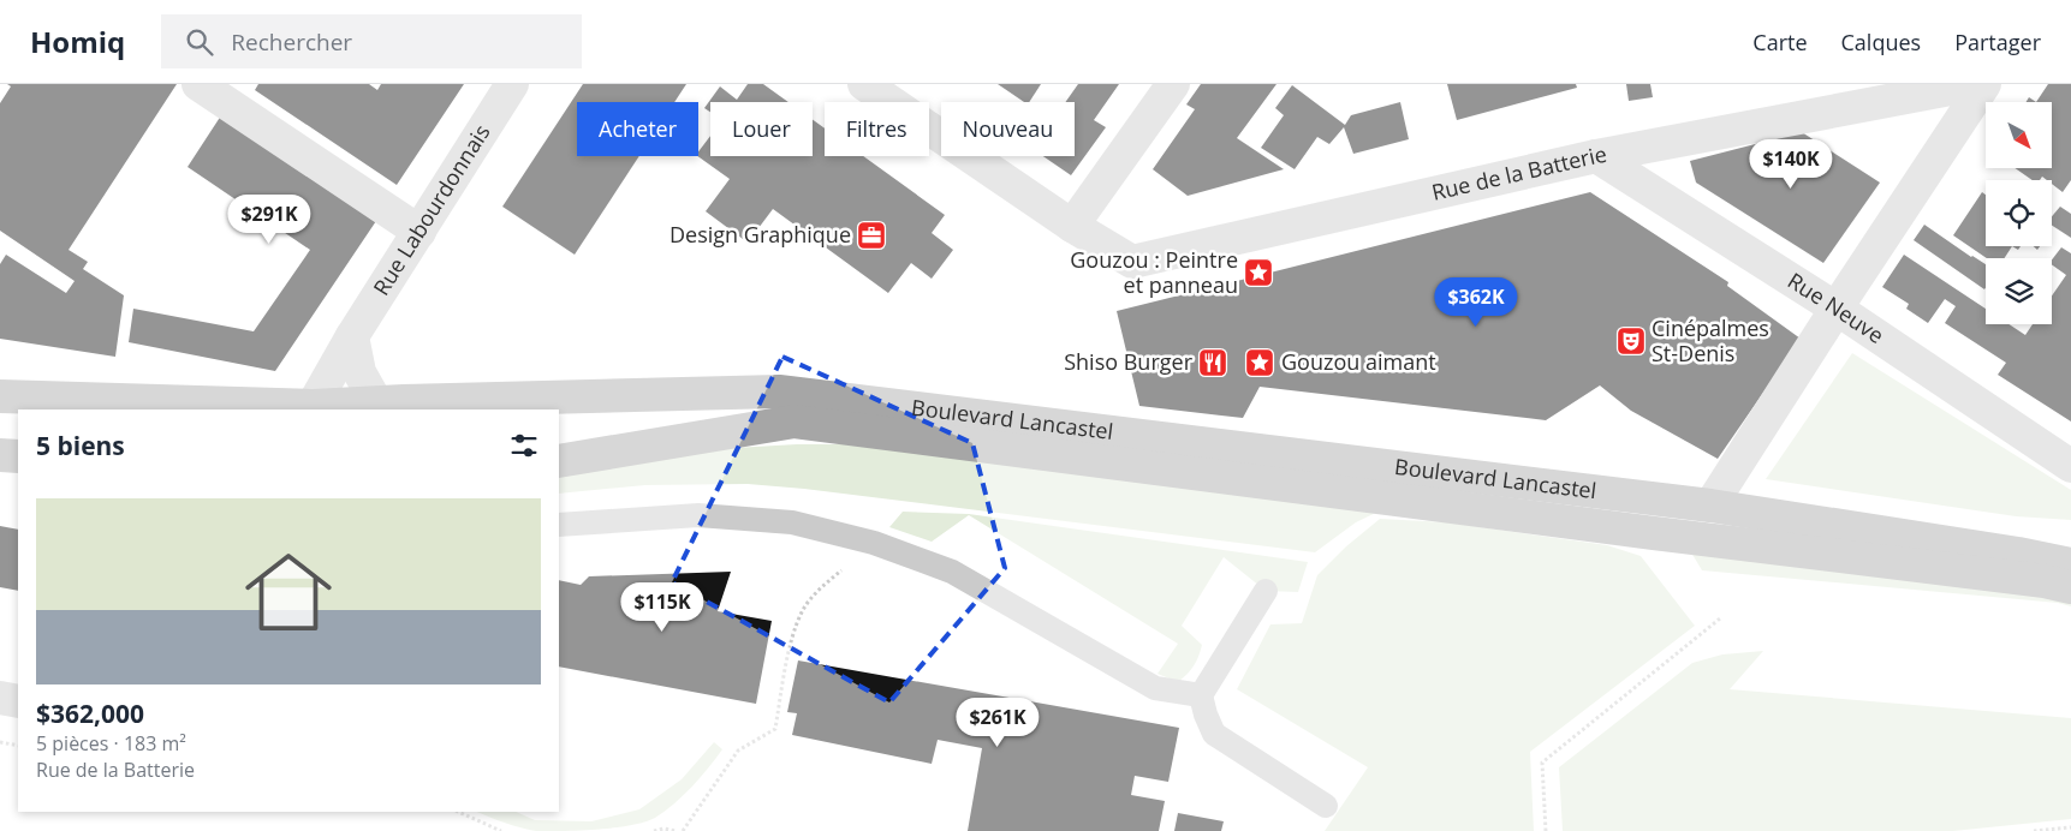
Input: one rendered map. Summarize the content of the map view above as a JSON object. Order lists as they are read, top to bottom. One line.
{"streets":{"main road":["Boulevard Lancastel"],"street":["Rue de la Batterie","Rue Labourdonnais","Rue Neuve"]},"crossings":[["Rue de la Batterie","Rue Neuve"],["Rue Labourdonnais","Boulevard Lancastel"]],"places":{"office":["Design Graphique"],"place":["Gouzou : Peintre et panneau","Gouzou aimant"],"theatre":["Cinépalmes St-Denis"],"restaurant":["Shiso Burger"]},"north":"bottom right","page":{"header":"Homiq","search":"Rechercher","nav":["Carte","Calques","Partager"],"chip":["Acheter","Louer","Filtres","Nouveau"],"price":["$140K","$291K","$362K","$115K","$261K"],"heading":"5 biens","list":[{"name":"$362,000","note":"5 pièces · 183 m² · Rue de la Batterie"}]}}
